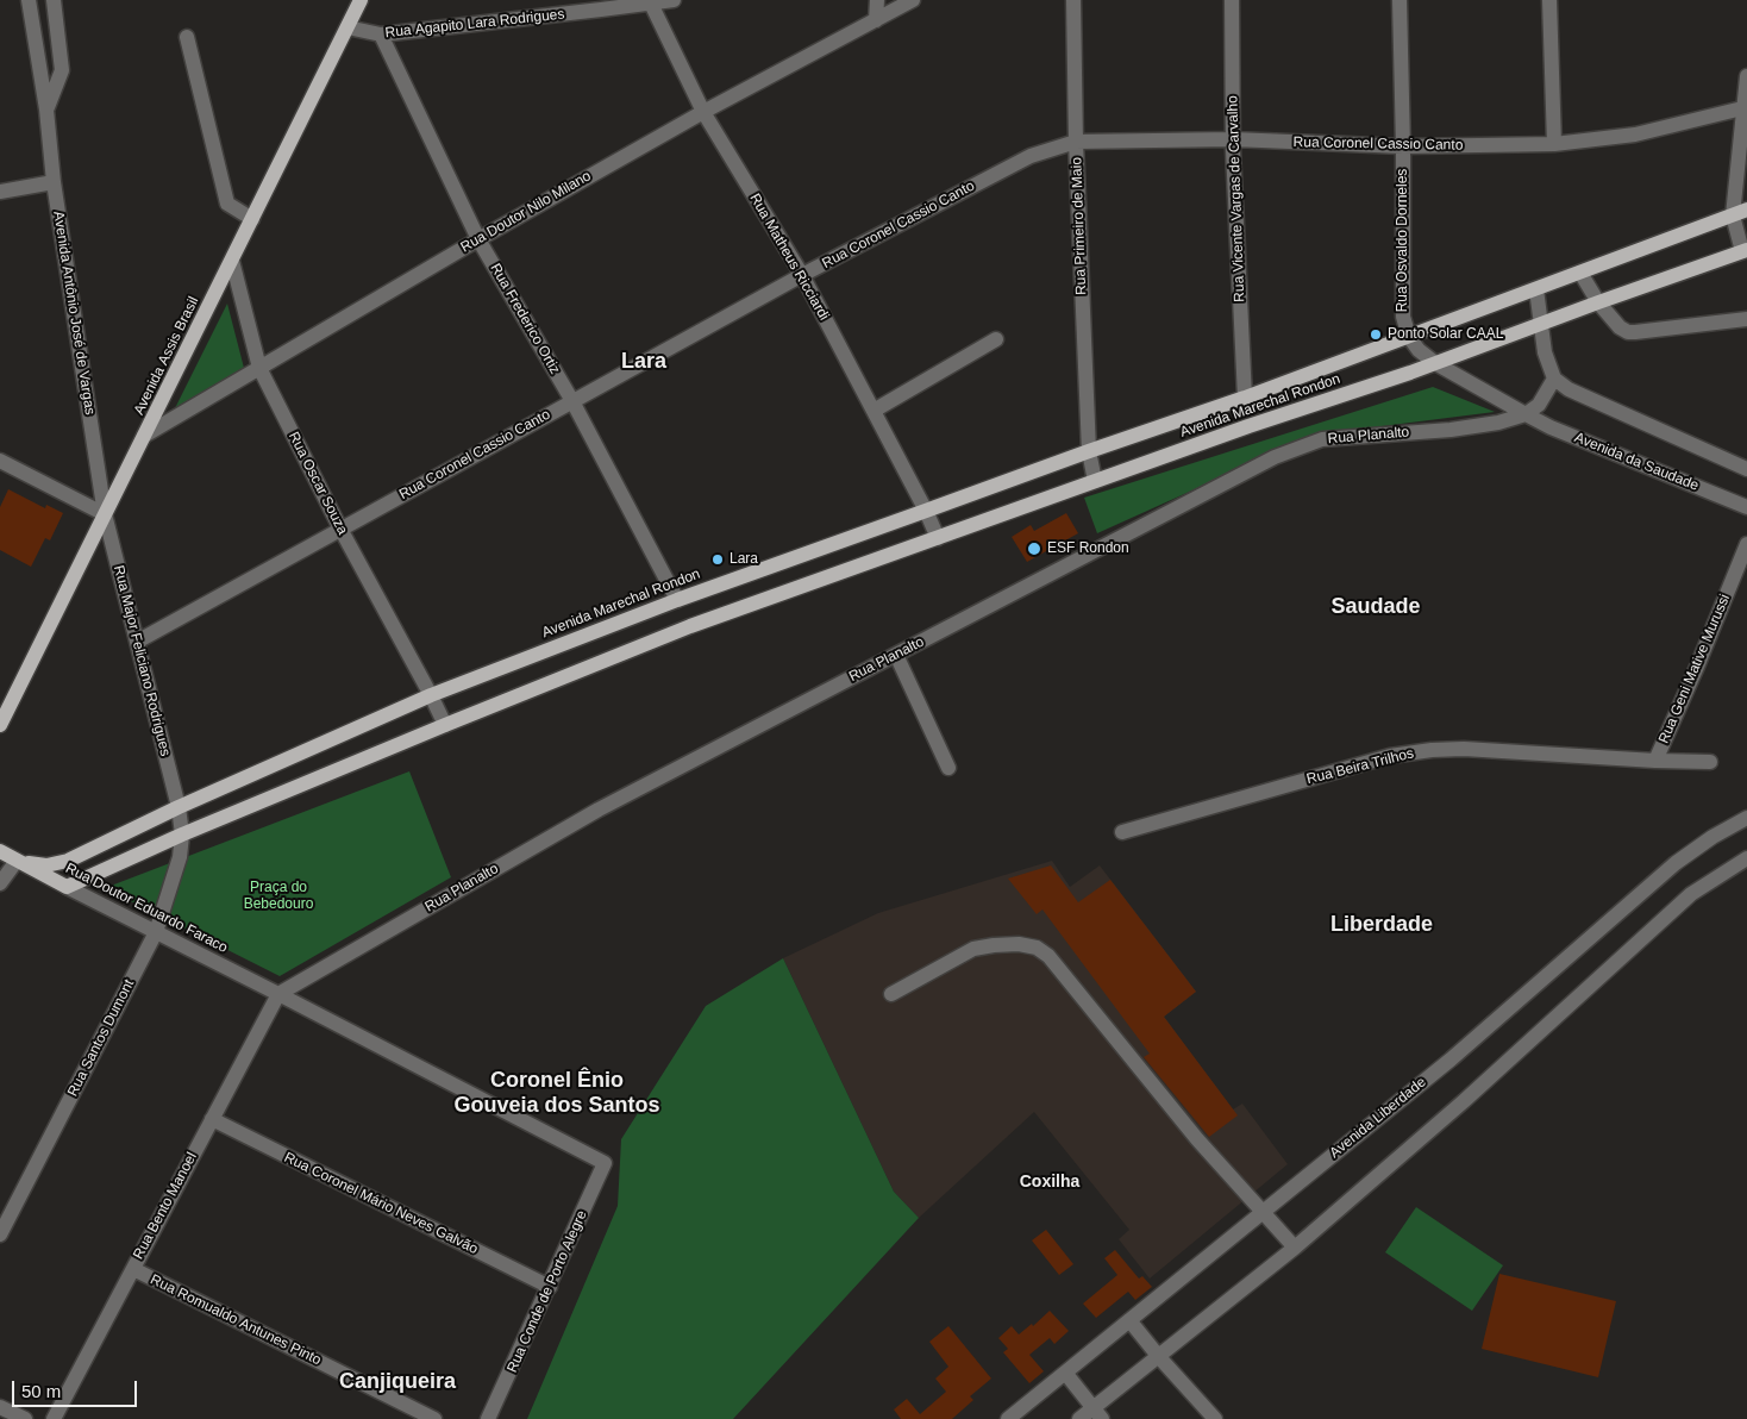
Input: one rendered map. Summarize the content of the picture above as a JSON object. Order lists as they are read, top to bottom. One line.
{"streets":{"main road":["Avenida Assis Brasil","Avenida Marechal Rondon","Rua Doutor Eduardo Faraco"],"street":["Rua Agapito Lara Rodrigues","Rua Coronel Cassio Canto","Rua Vicente Vargas de Carvalho","Rua Doutor Nilo Milano","Rua Primeiro de Maio","Rua Osvaldo Dorneles","Rua Matheus Ricciardi","Avenida Antônio José de Vargas","Rua Frederico Ortiz","Rua Planalto","Avenida da Saudade","Rua Oscar Souza","Rua Major Feliciano Rodrigues","Rua Geni Mative Murussi","Rua Beira Trilhos","Rua Santos Dumont","Avenida Liberdade","Rua Coronel Mário Neves Galvão","Rua Bento Manoel","Rua Conde de Porto Alegre","Rua Romualdo Antunes Pinto"]},"crossings":[["Rua Agapito Lara Rodrigues","Rua Matheus Ricciardi"],["Rua Agapito Lara Rodrigues","Rua Frederico Ortiz"],["Rua Agapito Lara Rodrigues","Avenida Assis Brasil"],["Rua Coronel Cassio Canto","Rua Vicente Vargas de Carvalho"],["Rua Coronel Cassio Canto","Rua Primeiro de Maio"],["Rua Coronel Cassio Canto","Rua Osvaldo Dorneles"],["Rua Coronel Cassio Canto","Rua Matheus Ricciardi"],["Rua Coronel Cassio Canto","Rua Frederico Ortiz"],["Rua Coronel Cassio Canto","Rua Oscar Souza"],["Rua Coronel Cassio Canto","Rua Major Feliciano Rodrigues"],["Rua Vicente Vargas de Carvalho","Avenida Marechal Rondon"],["Rua Doutor Nilo Milano","Rua Matheus Ricciardi"],["Rua Doutor Nilo Milano","Rua Frederico Ortiz"],["Rua Doutor Nilo Milano","Avenida Assis Brasil"],["Rua Doutor Nilo Milano","Rua Oscar Souza"],["Rua Primeiro de Maio","Avenida Marechal Rondon"],["Rua Osvaldo Dorneles","Avenida Marechal Rondon"],["Rua Matheus Ricciardi","Avenida Marechal Rondon"],["Avenida Antônio José de Vargas","Avenida Assis Brasil"],["Avenida Antônio José de Vargas","Rua Major Feliciano Rodrigues"],["Rua Frederico Ortiz","Avenida Marechal Rondon"],["Avenida Assis Brasil","Rua Oscar Souza"],["Avenida Assis Brasil","Rua Major Feliciano Rodrigues"],["Avenida Marechal Rondon","Rua Oscar Souza"],["Avenida Marechal Rondon","Rua Major Feliciano Rodrigues"],["Avenida Marechal Rondon","Rua Doutor Eduardo Faraco"],["Avenida Marechal Rondon","Rua Santos Dumont"],["Rua Planalto","Avenida da Saudade"],["Rua Planalto","Rua Doutor Eduardo Faraco"],["Rua Planalto","Rua Bento Manoel"],["Rua Geni Mative Murussi","Rua Beira Trilhos"],["Rua Doutor Eduardo Faraco","Rua Santos Dumont"],["Rua Doutor Eduardo Faraco","Rua Bento Manoel"],["Rua Doutor Eduardo Faraco","Rua Conde de Porto Alegre"],["Rua Coronel Mário Neves Galvão","Rua Bento Manoel"],["Rua Coronel Mário Neves Galvão","Rua Conde de Porto Alegre"],["Rua Bento Manoel","Rua Romualdo Antunes Pinto"]],"districts":["Lara","Saudade","Liberdade","Coronel Ênio Gouveia dos Santos","Coxilha","Canjiqueira"],"parks":["Praça do Bebedouro"],"places":["Ponto Solar CAAL","ESF Rondon","Lara"],"scale_bar":"50 m"}
